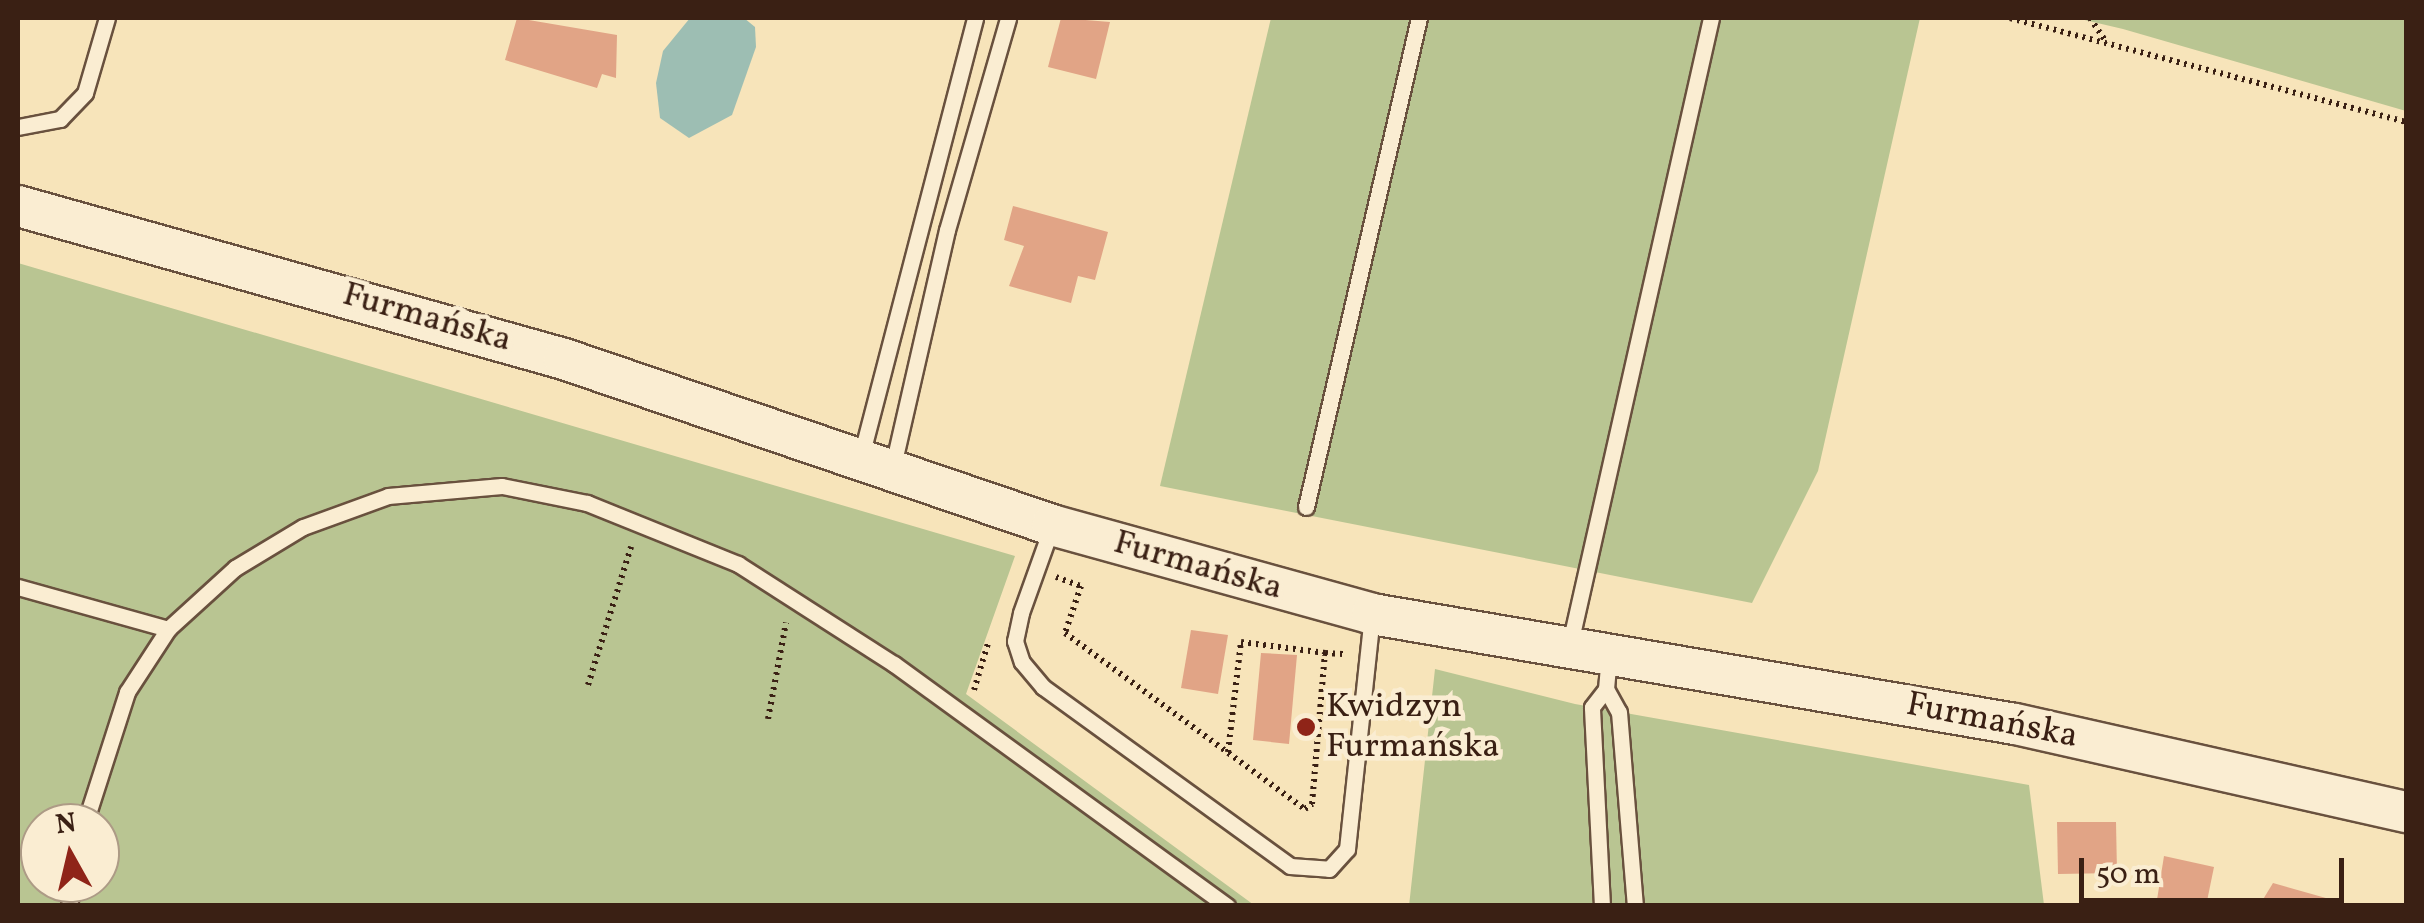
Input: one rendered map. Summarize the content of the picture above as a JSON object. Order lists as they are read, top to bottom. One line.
{"streets":{"street":["Furmańska"]},"places":["Kwidzyn Furmańska"],"scale_bar":"50 m","north":"top"}
